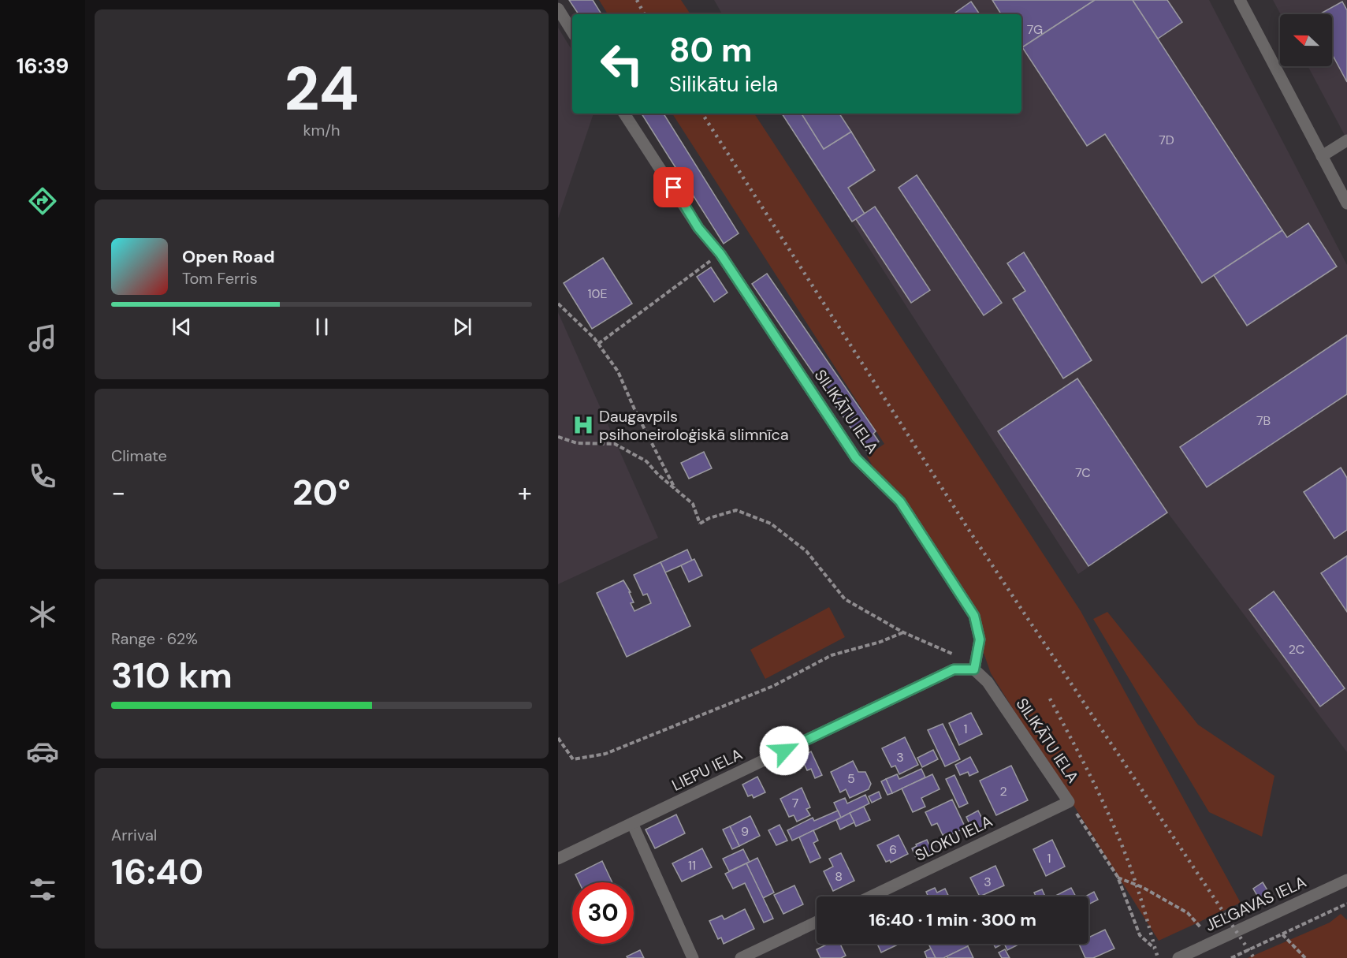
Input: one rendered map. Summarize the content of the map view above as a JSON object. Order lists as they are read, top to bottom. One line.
{"streets":{"street":["SILIKĀTU IELA","LIEPU IELA","SLOKU IELA","JELGAVAS IELA"]},"crossings":[["SILIKĀTU IELA","LIEPU IELA"],["SILIKĀTU IELA","SLOKU IELA"]],"places":{"hospital":["Daugavpils psihoneiroloģiskā slimnīca"]},"house_numbers":["7G","7D","10E","7B","7C","2C","1","3","5","2","7","9","6","1","11","8","3"],"north":"left","page":{"tabs":"16:39","tile":[["24","km/h"],"Climate",["Range · 62%","310 km"],["Arrival","16:40"]],"turn":["80 m","Silikātu iela"],"song":["Open Road","Tom Ferris"],"heat":["−","20°","+"],"limit":"30","trip":"16:40 · 1 min · 300 m"}}
